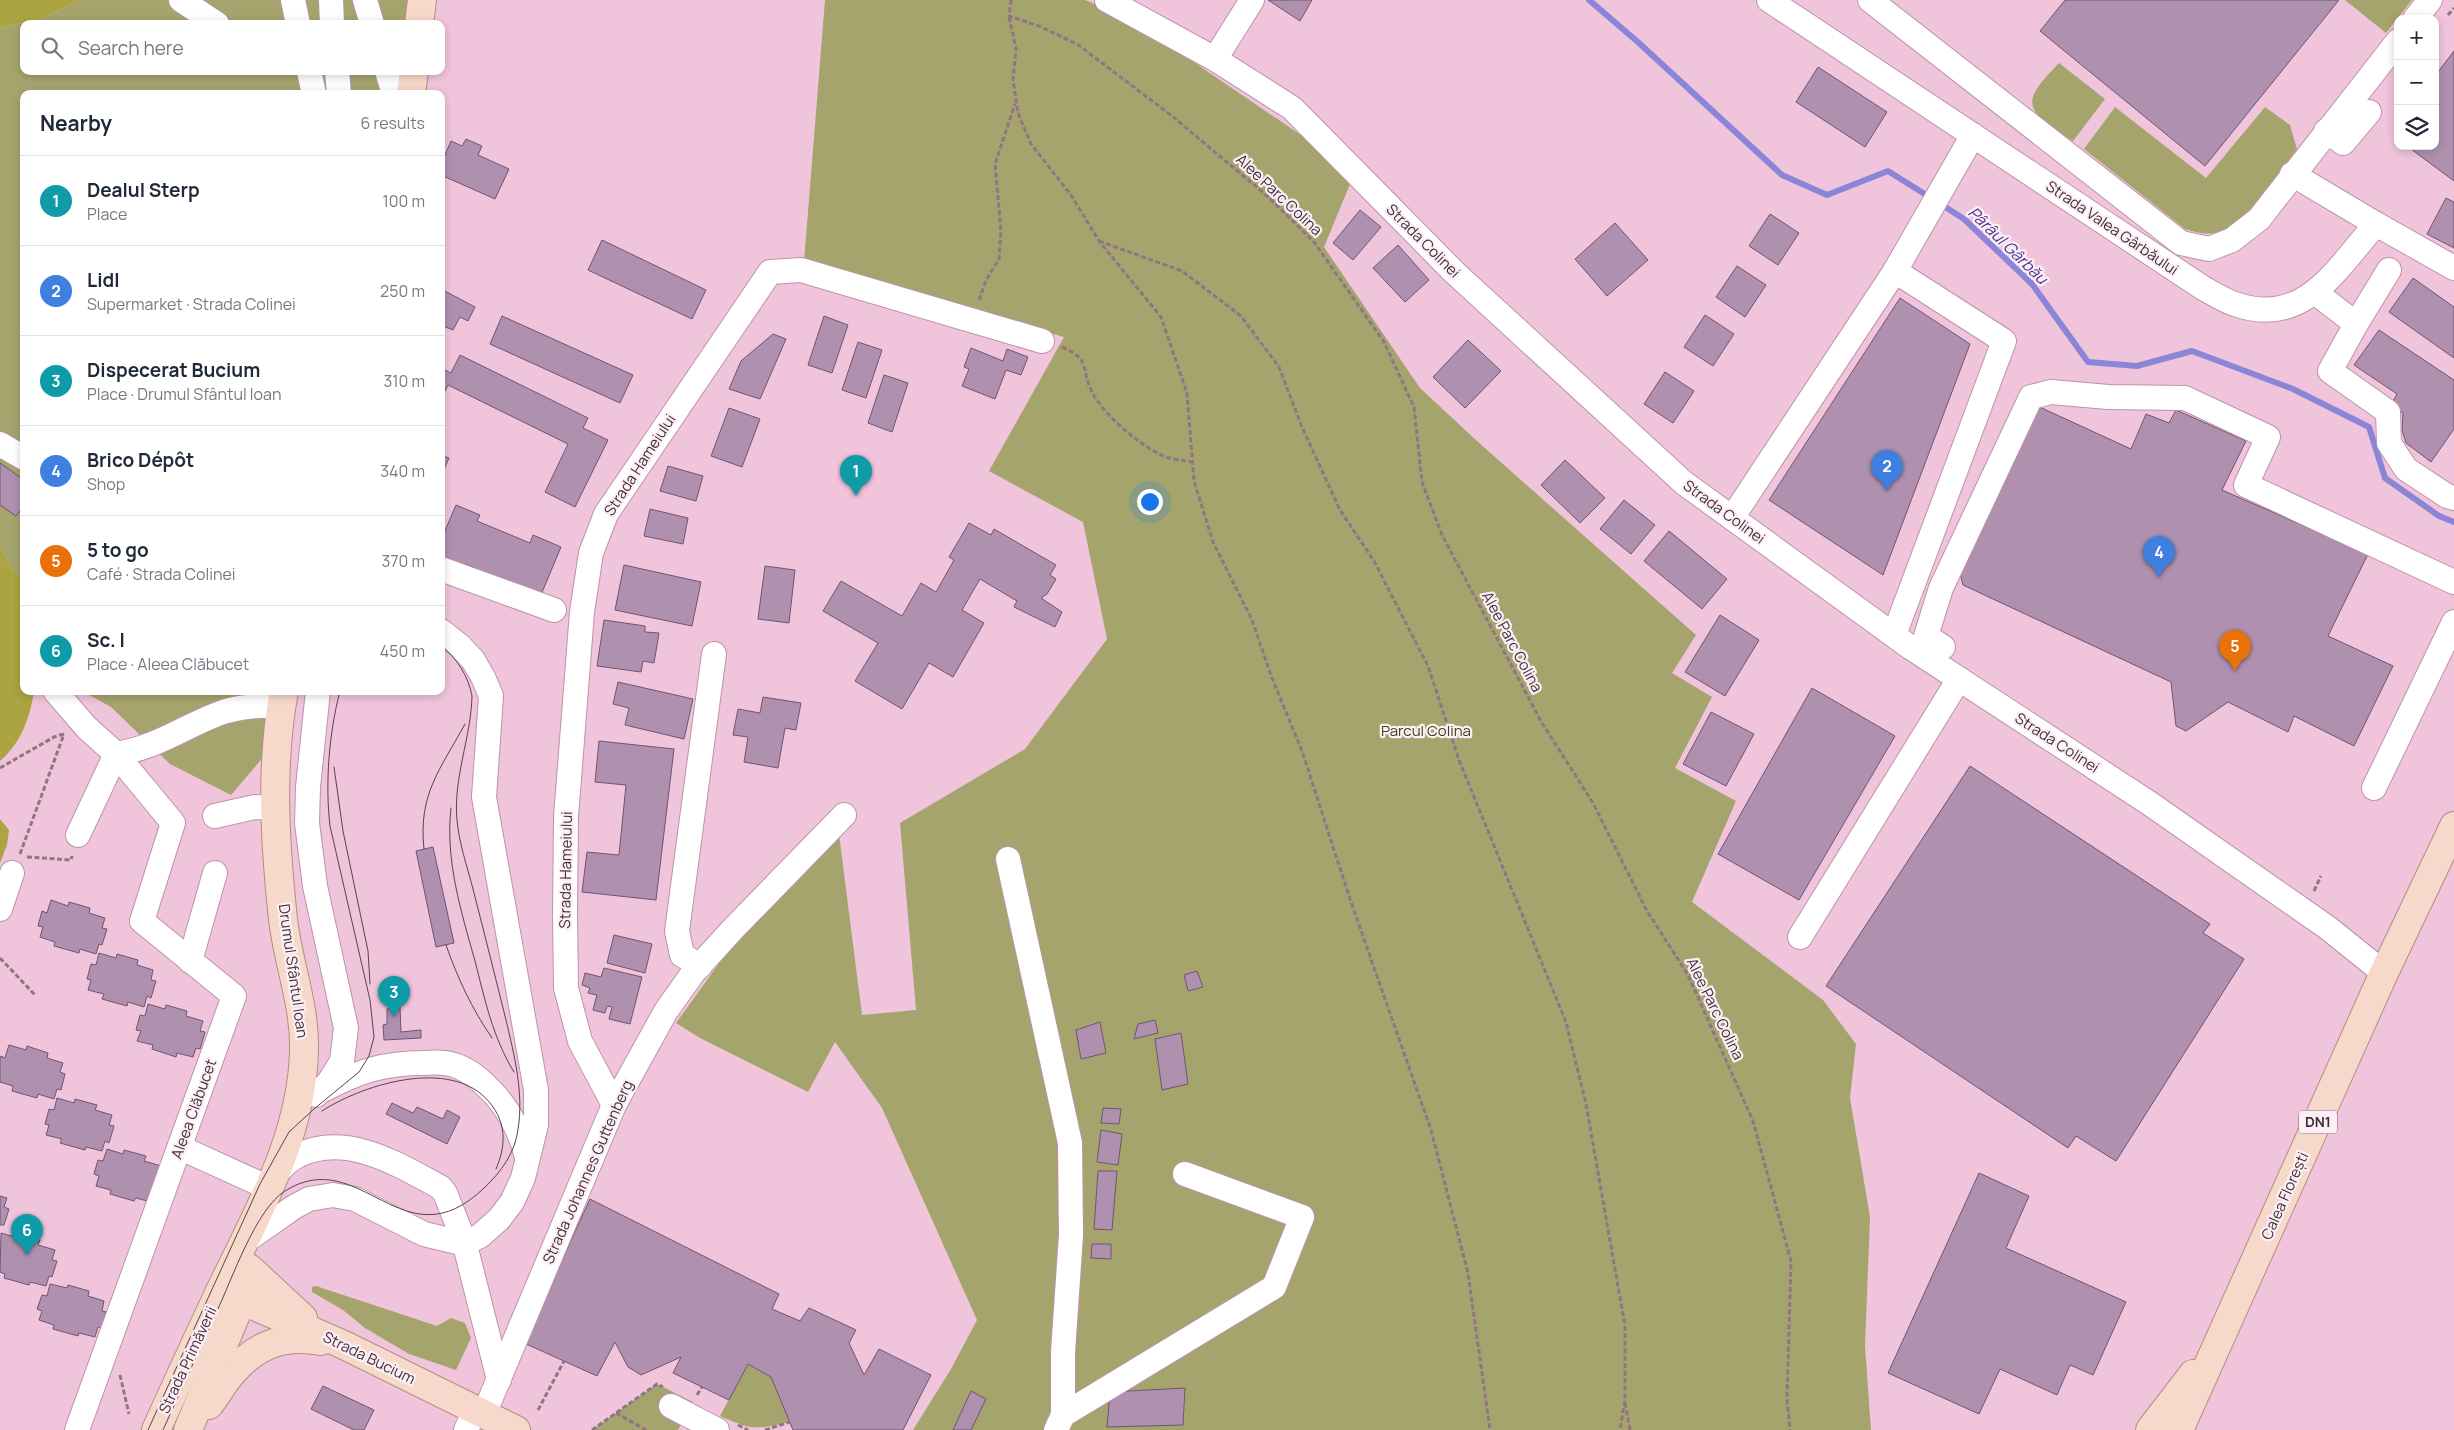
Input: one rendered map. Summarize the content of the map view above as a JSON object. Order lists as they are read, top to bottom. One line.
{"streets":{"main road":["Drumul Sfântul Ioan","DN1","Calea Florești","Strada Bucium","Strada Primăverii"],"street":["Strada Valea Gârbăului","Strada Colinei","Strada Hameiului","Aleea Clăbucet","Strada Johannes Guttenberg"],"path":["Alee Parc Colina"]},"crossings":[["Strada Colinei","Calea Florești"],["Strada Hameiului","Strada Johannes Guttenberg"],["Drumul Sfântul Ioan","Strada Bucium"],["Drumul Sfântul Ioan","Strada Primăverii"],["Strada Johannes Guttenberg","Strada Bucium"],["Strada Bucium","Strada Primăverii"]],"water":["Pârâul Gârbău"],"parks":["Parcul Colina"],"page":{"map_buttons":["+","−"],"search":"Search here","heading":["Nearby","6 results"],"list":[{"mark":"1","name":"Dealul Sterp","note":"Place","value":"100 m"},{"mark":"2","name":"Lidl","note":"Supermarket · Strada Colinei","value":"250 m"},{"mark":"3","name":"Dispecerat Bucium","note":"Place · Drumul Sfântul Ioan","value":"310 m"},{"mark":"4","name":"Brico Dépôt","note":"Shop","value":"340 m"},{"mark":"5","name":"5 to go","note":"Café · Strada Colinei","value":"370 m"},{"mark":"6","name":"Sc. I","note":"Place · Aleea Clăbucet","value":"450 m"}],"pins":["2","1","4","5","3","6"]}}
